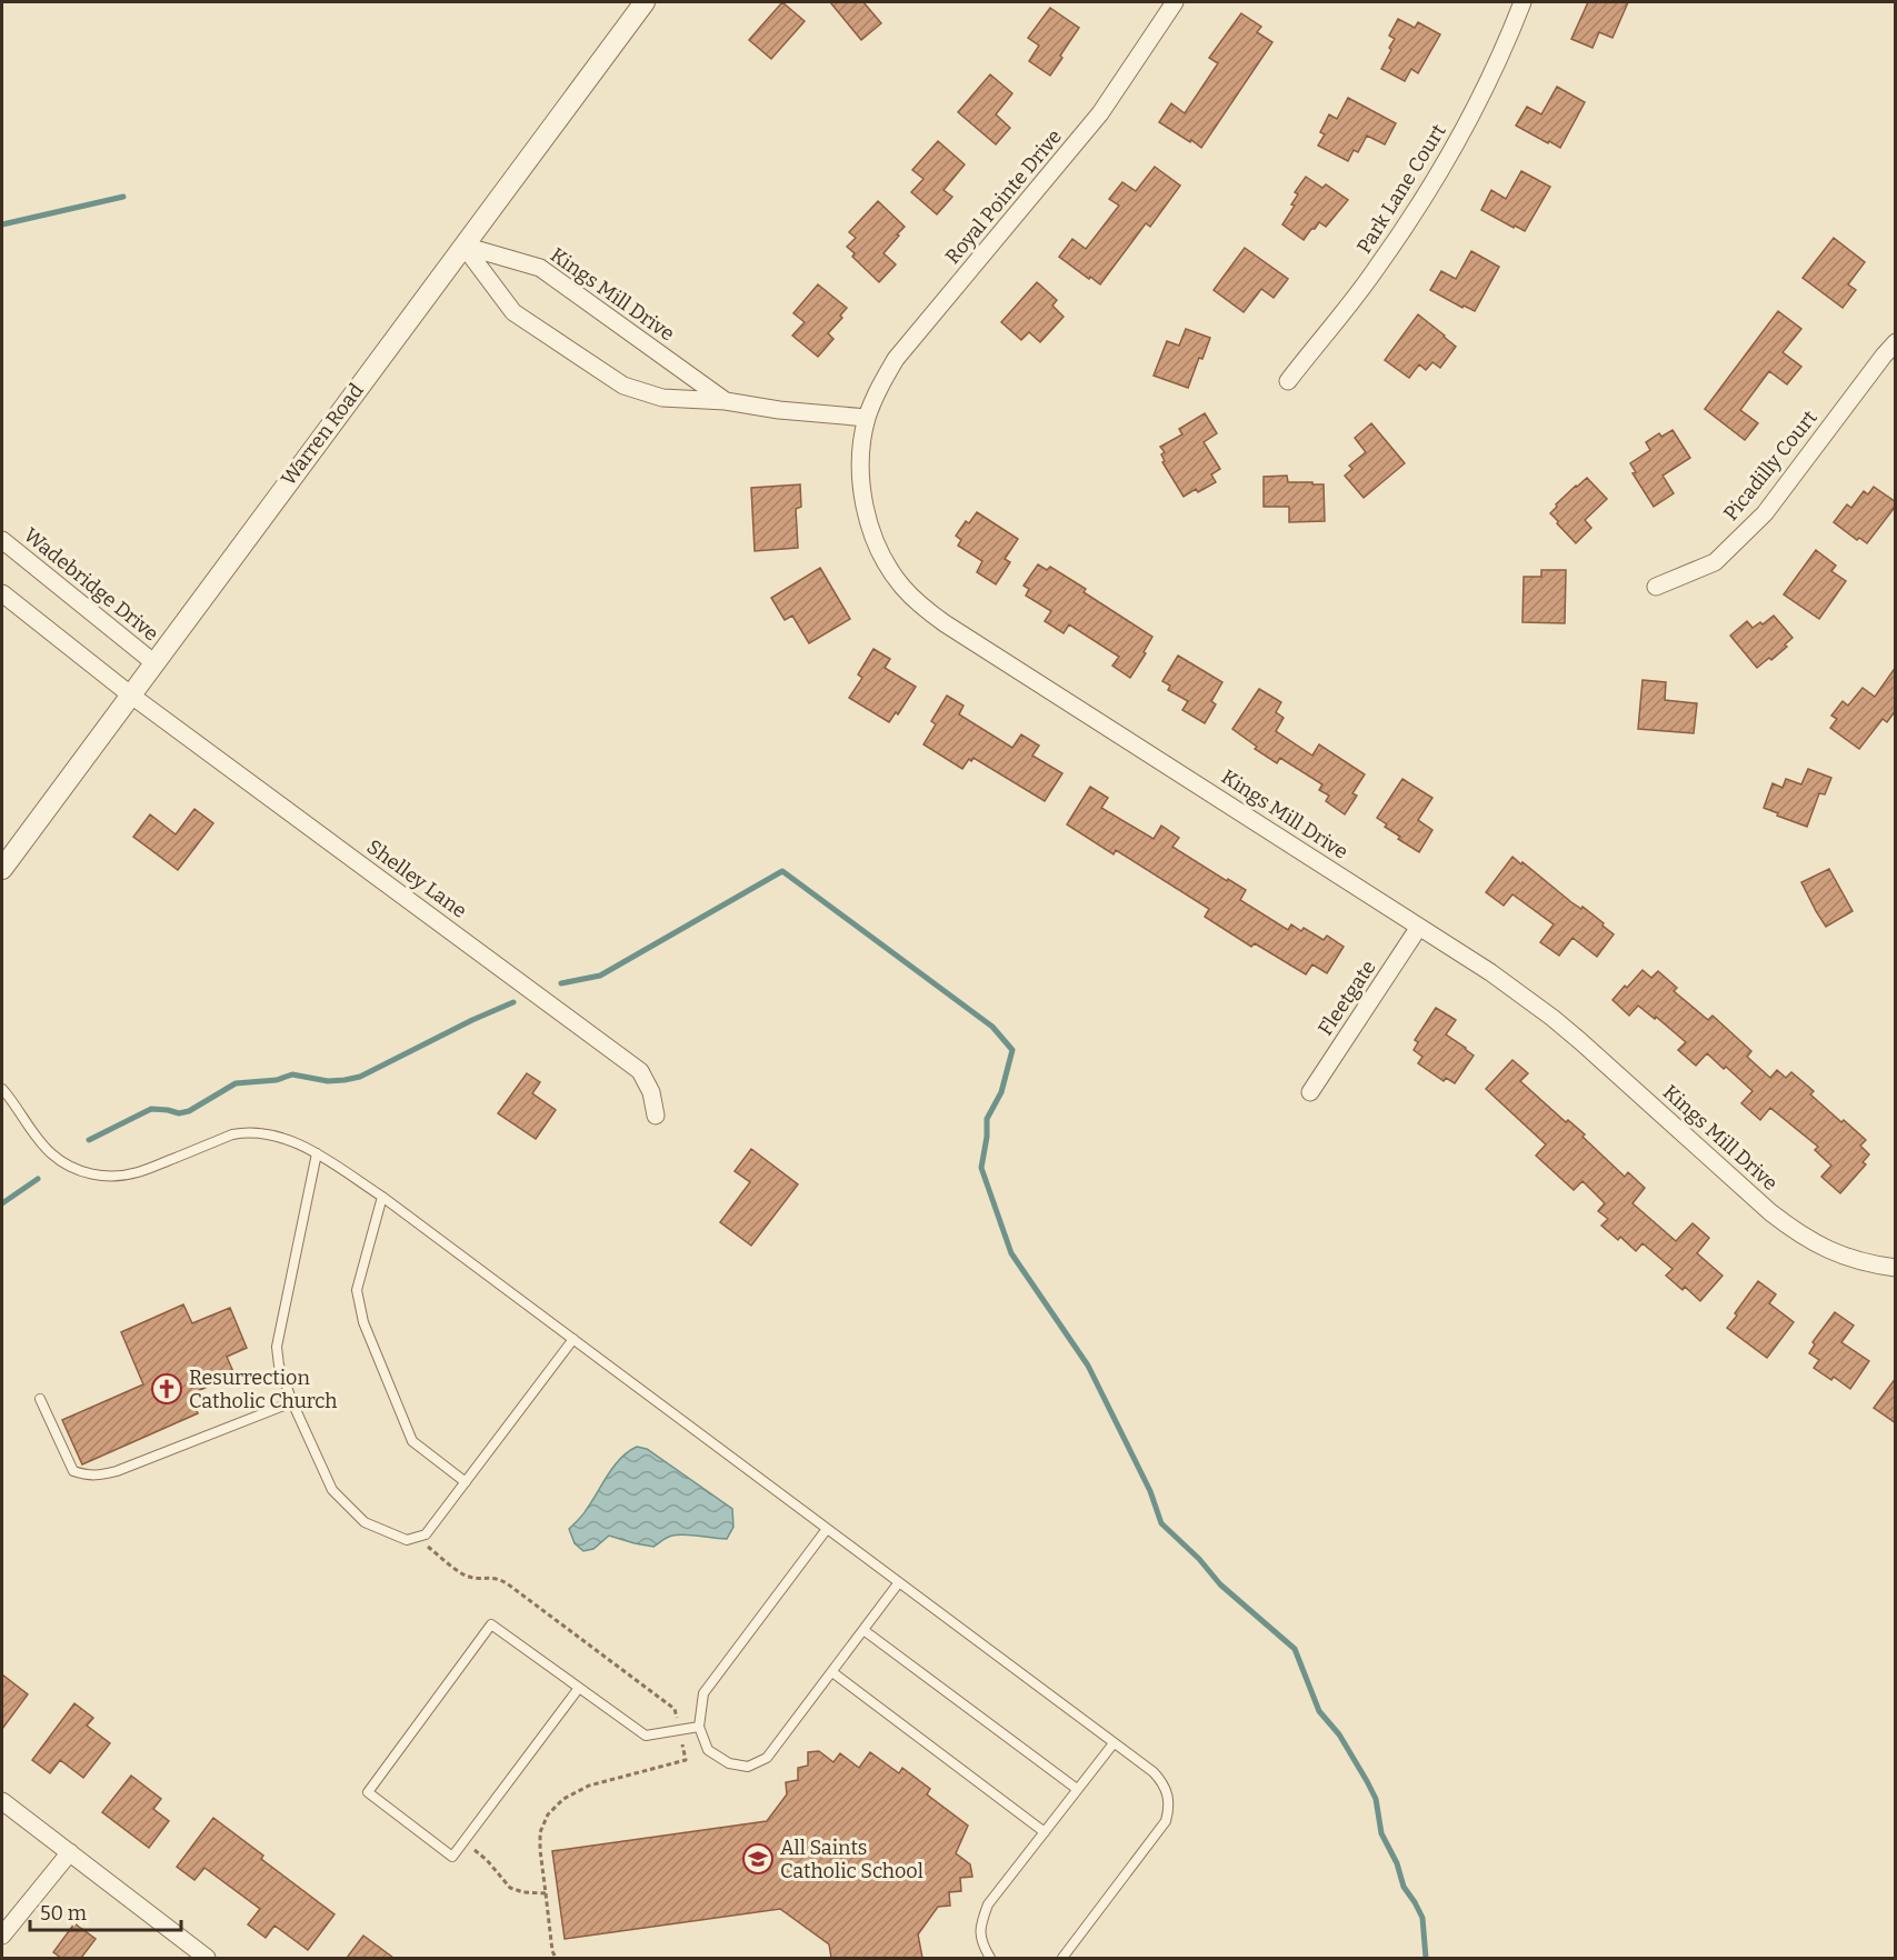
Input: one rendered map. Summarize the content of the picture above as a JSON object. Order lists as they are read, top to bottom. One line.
{"streets":{"street":["Park Lane Court","Royal Pointe Drive","Kings Mill Drive","Warren Road","Picadilly Court","Wadebridge Drive","Shelley Lane","Fleetgate"]},"crossings":[["Royal Pointe Drive","Kings Mill Drive"],["Kings Mill Drive","Warren Road"],["Kings Mill Drive","Fleetgate"],["Warren Road","Wadebridge Drive"],["Warren Road","Shelley Lane"]],"places":{"church":["Resurrection Catholic Church"],"school or university":["All Saints Catholic School"]},"scale_bar":"50 m"}
